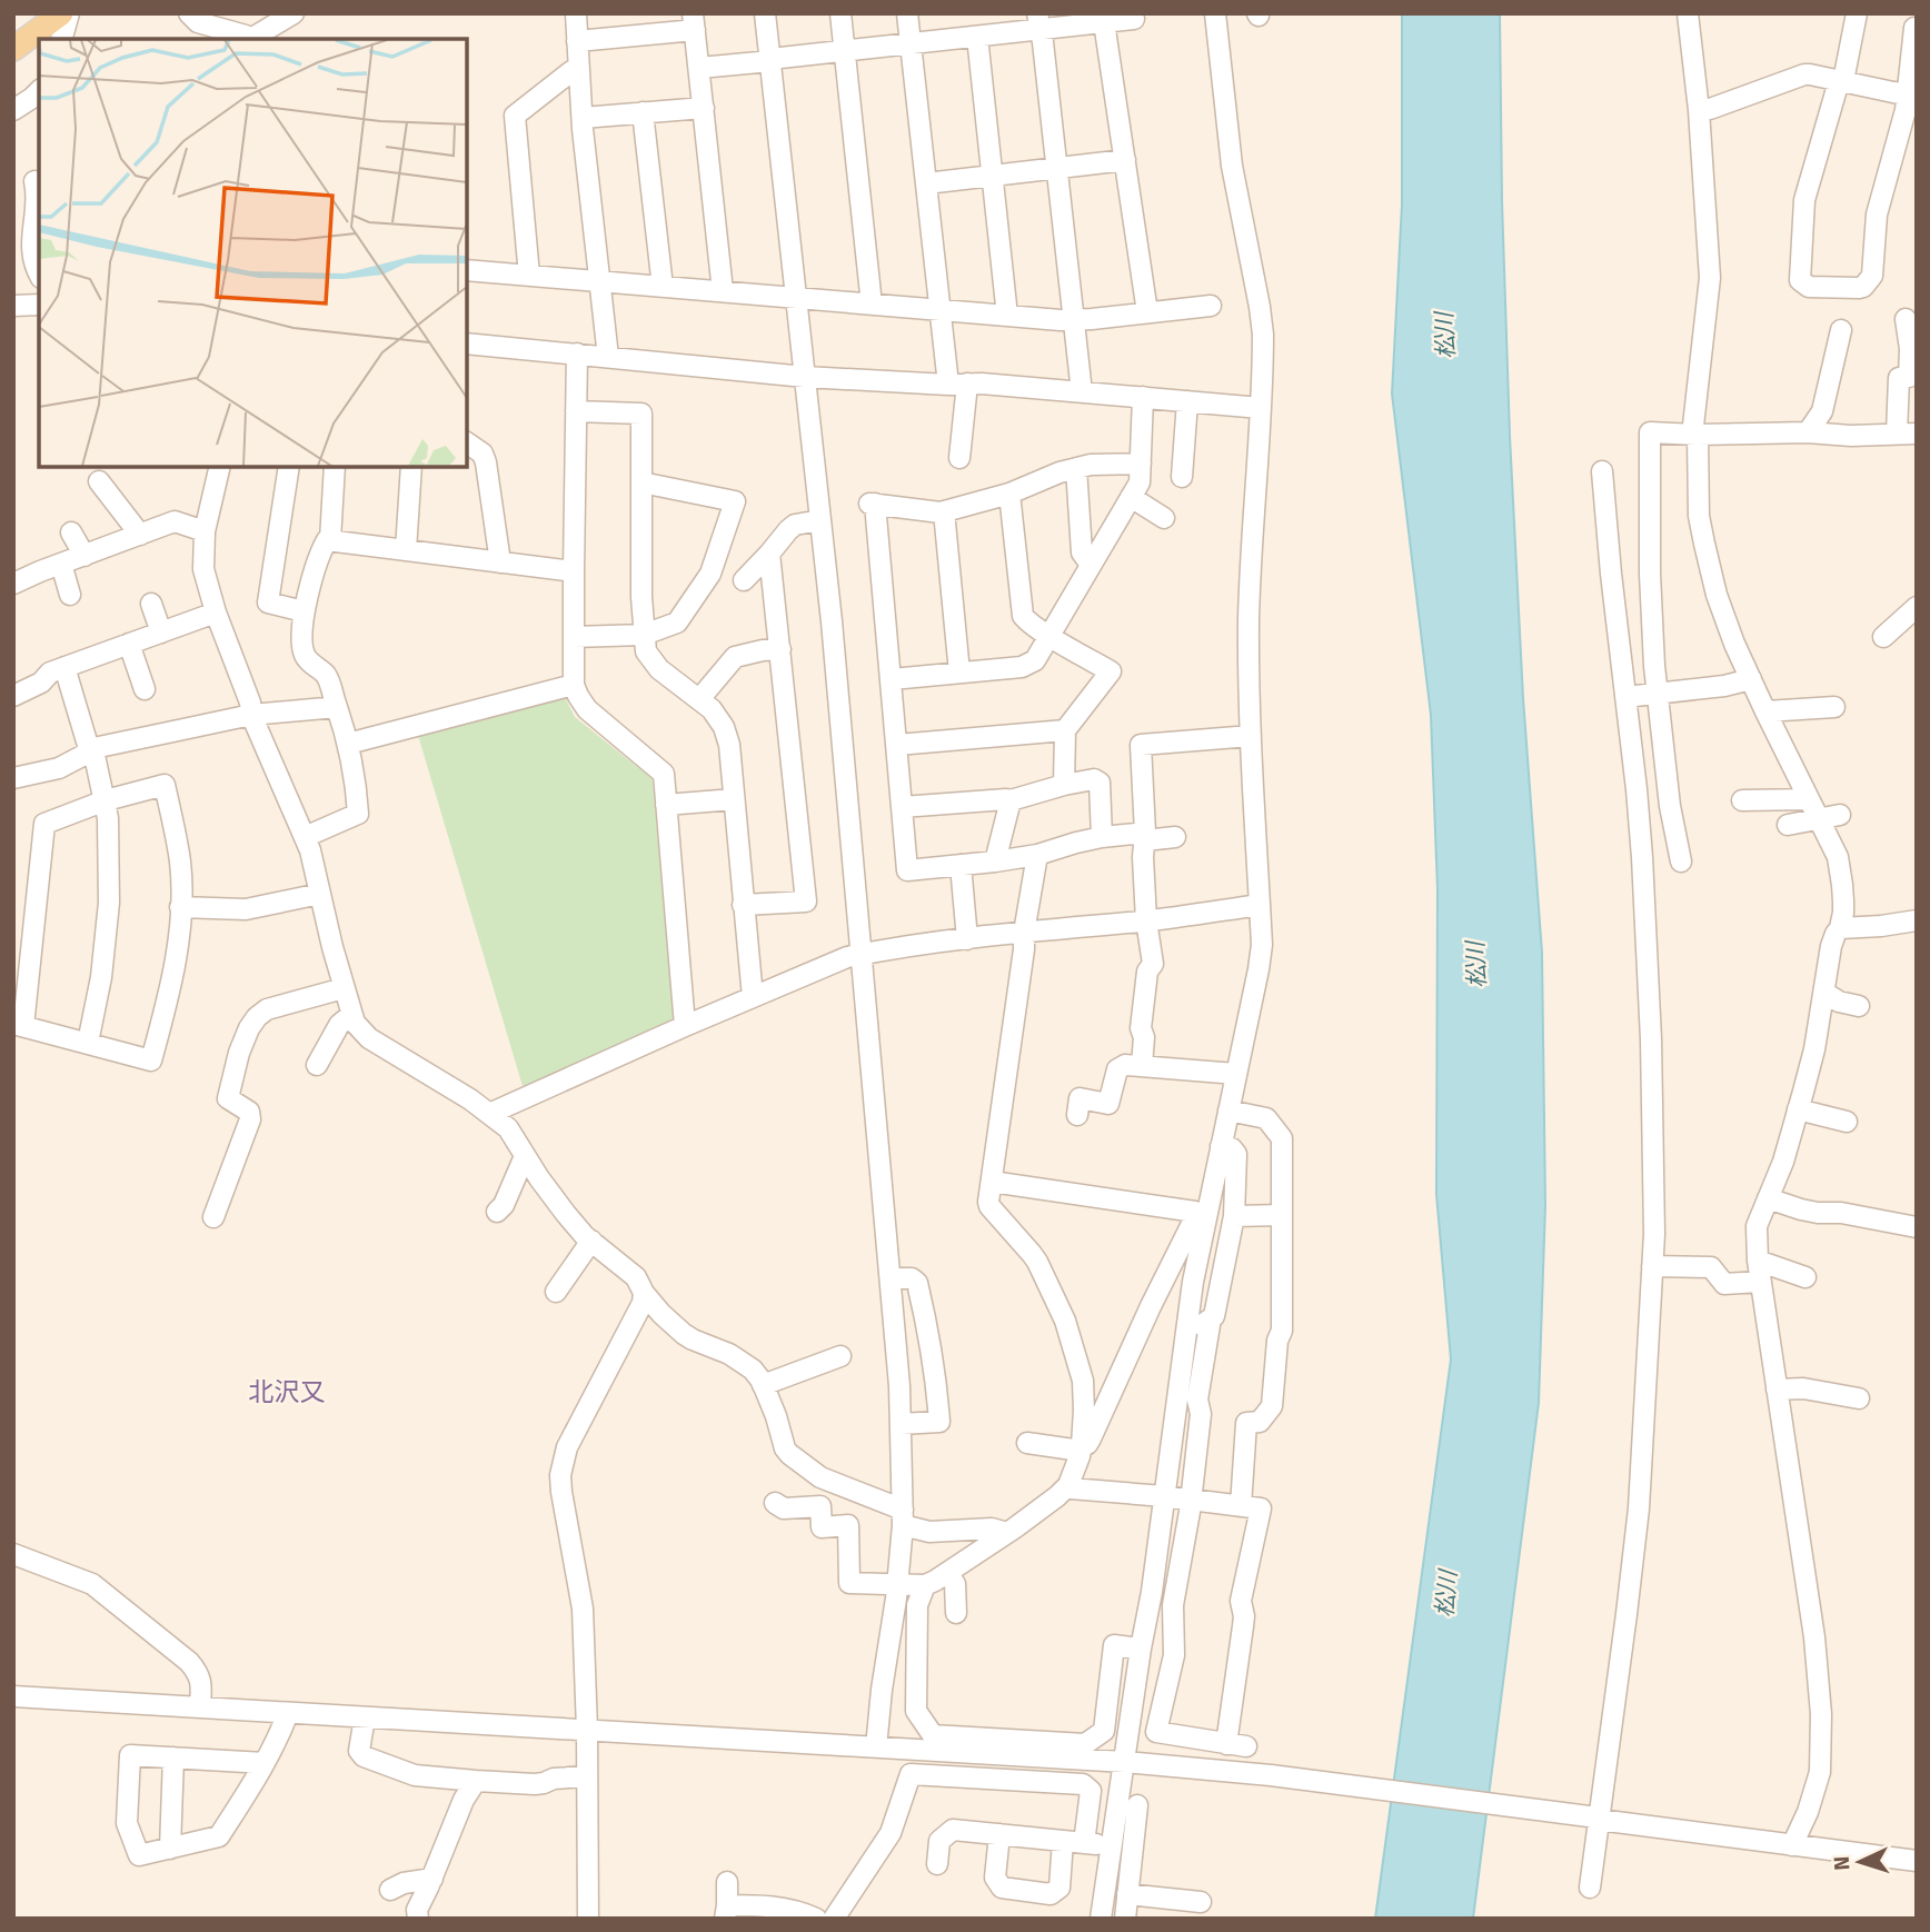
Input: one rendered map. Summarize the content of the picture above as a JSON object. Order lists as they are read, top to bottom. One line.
{"districts":["北沢又"],"water":["松川"],"north":"left"}
